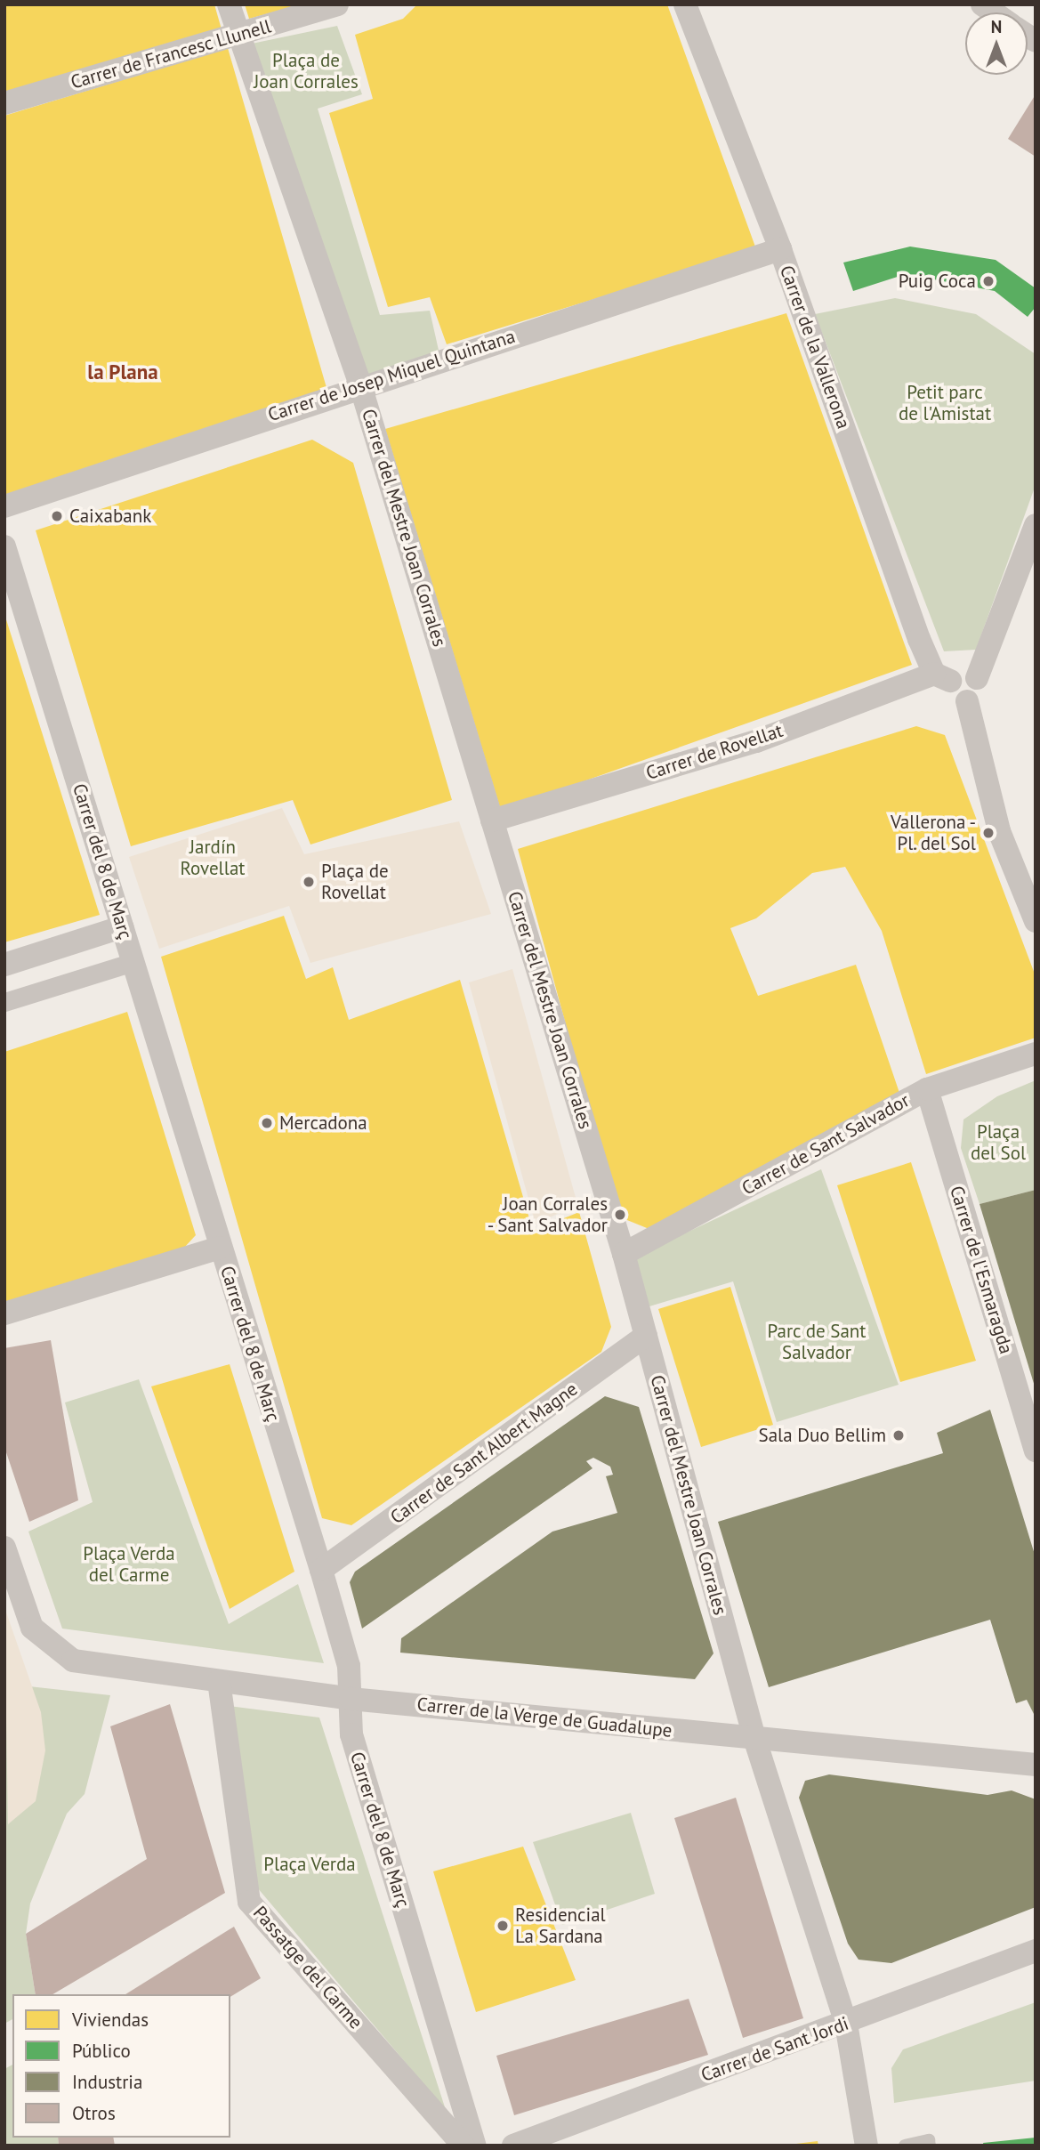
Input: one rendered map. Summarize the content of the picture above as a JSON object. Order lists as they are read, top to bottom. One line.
{"streets":{"street":["Carrer de Francesc Llunell","Carrer de la Vallerona","Carrer de Josep Miquel Quintana","Carrer del Mestre Joan Corrales","Carrer de Rovellat","Carrer del 8 de Març","Carrer de Sant Salvador","Carrer de l'Esmaragda","Carrer de Sant Albert Magne","Carrer de la Verge de Guadalupe","Passatge del Carme","Carrer de Sant Jordi"]},"crossings":[["Carrer de Francesc Llunell","Carrer del Mestre Joan Corrales"],["Carrer de la Vallerona","Carrer de Josep Miquel Quintana"],["Carrer de la Vallerona","Carrer de Rovellat"],["Carrer de Josep Miquel Quintana","Carrer del Mestre Joan Corrales"],["Carrer del Mestre Joan Corrales","Carrer de Rovellat"],["Carrer del Mestre Joan Corrales","Carrer de Sant Salvador"],["Carrer del Mestre Joan Corrales","Carrer de Sant Albert Magne"],["Carrer del Mestre Joan Corrales","Carrer de la Verge de Guadalupe"],["Carrer del Mestre Joan Corrales","Carrer de Sant Jordi"],["Carrer del 8 de Març","Carrer de Sant Albert Magne"],["Carrer del 8 de Març","Carrer de la Verge de Guadalupe"],["Carrer de Sant Salvador","Carrer de l'Esmaragda"],["Carrer de la Verge de Guadalupe","Passatge del Carme"]],"districts":["la Plana"],"parks":["Plaça de Joan Corrales","Petit parc de l'Amistat","Jardín Rovellat","Plaça del Sol","Parc de Sant Salvador","Plaça Verda del Carme","Plaça Verda"],"places":["Puig Coca","Caixabank","Vallerona - Pl. del Sol","Plaça de Rovellat","Mercadona","Joan Corrales - Sant Salvador","Sala Duo Bellim","Residencial La Sardana"],"legend":["Viviendas","Público","Industria","Otros"],"north":"top"}
